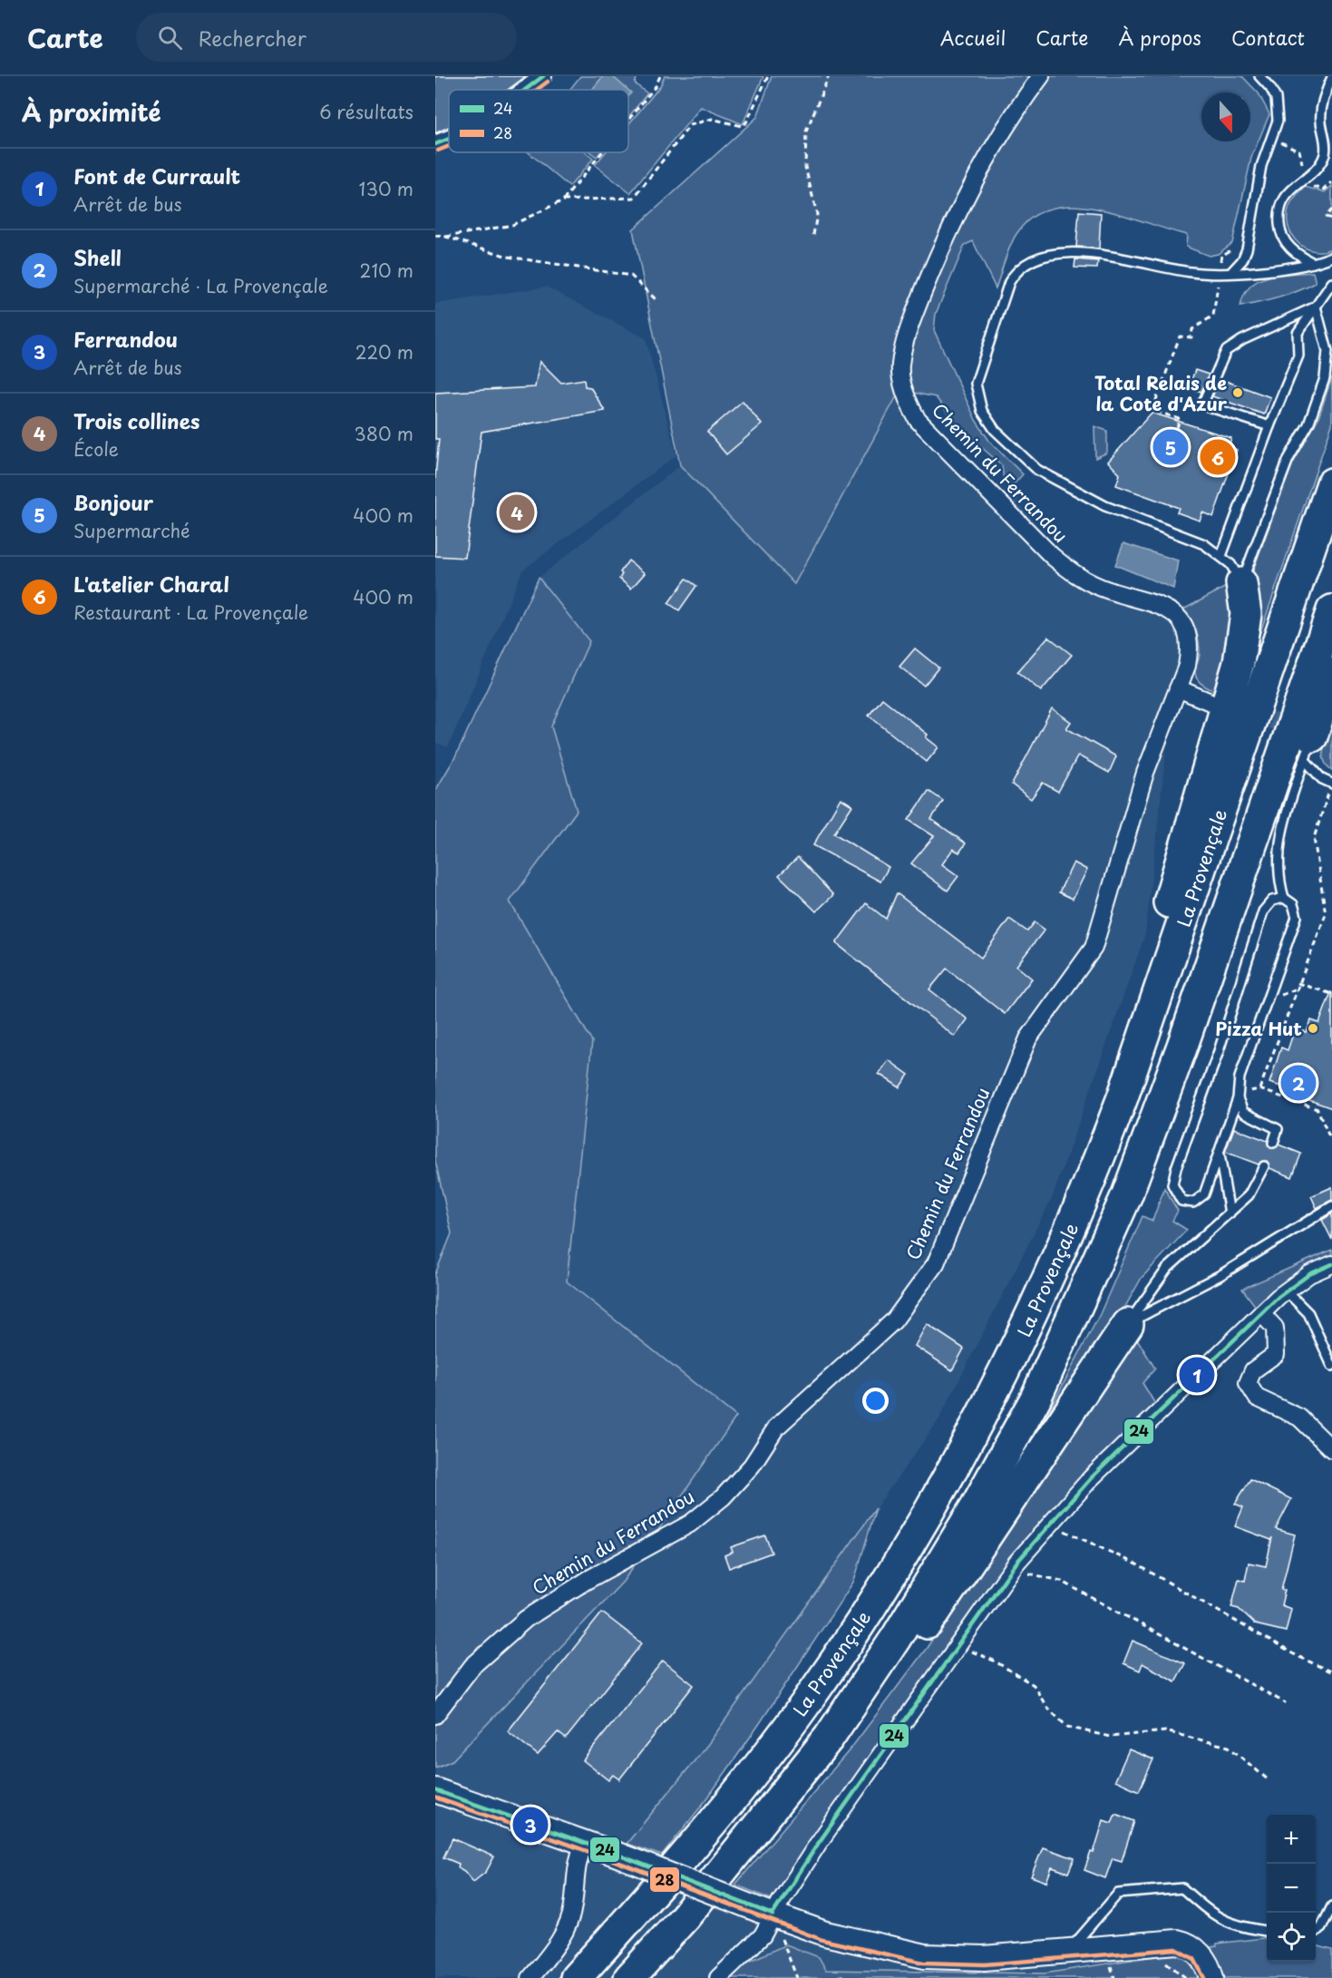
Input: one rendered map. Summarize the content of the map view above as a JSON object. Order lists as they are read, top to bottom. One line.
{"streets":{"highway":["La Provençale"],"street":["Chemin du Ferrandou"]},"places":["Total Relais de la Cote d'Azur","Pizza Hut"],"lines":["transit line 24","transit line 28"],"legend":["24","28"],"north":"bottom","page":{"header":"Carte","search":"Rechercher","nav":["Accueil","Carte","À propos","Contact"],"heading":["À proximité","6 résultats"],"list":[{"mark":"1","name":"Font de Currault","note":"Arrêt de bus","value":"130 m"},{"mark":"2","name":"Shell","note":"Supermarché · La Provençale","value":"210 m"},{"mark":"3","name":"Ferrandou","note":"Arrêt de bus","value":"220 m"},{"mark":"4","name":"Trois collines","note":"École","value":"380 m"},{"mark":"5","name":"Bonjour","note":"Supermarché","value":"400 m"},{"mark":"6","name":"L'atelier Charal","note":"Restaurant · La Provençale","value":"400 m"}],"pins":["5","6","4","2","1","3"],"map_buttons":["+","−"]}}
